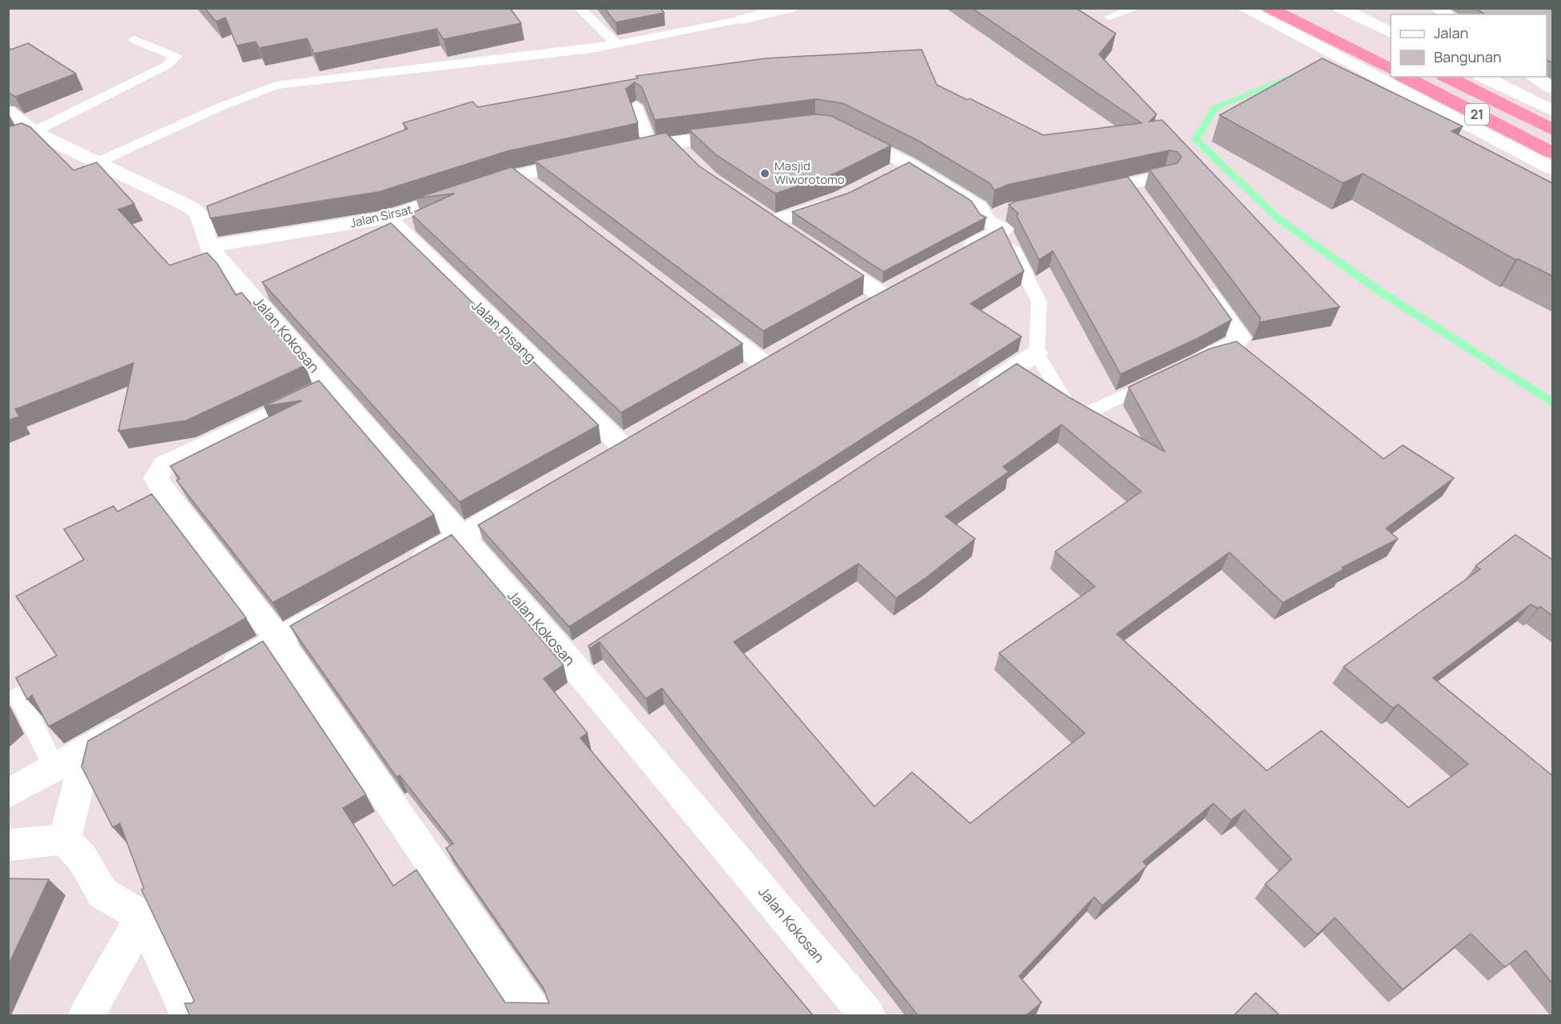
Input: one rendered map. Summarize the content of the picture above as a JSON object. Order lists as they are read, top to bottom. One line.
{"streets":{"highway":["21"],"street":["Jalan Sirsat","Jalan Pisang","Jalan Kokosan"]},"crossings":[["Jalan Sirsat","Jalan Pisang"],["Jalan Sirsat","Jalan Kokosan"]],"places":["Masjid Wiworotomo"],"legend":["Jalan","Bangunan"]}
